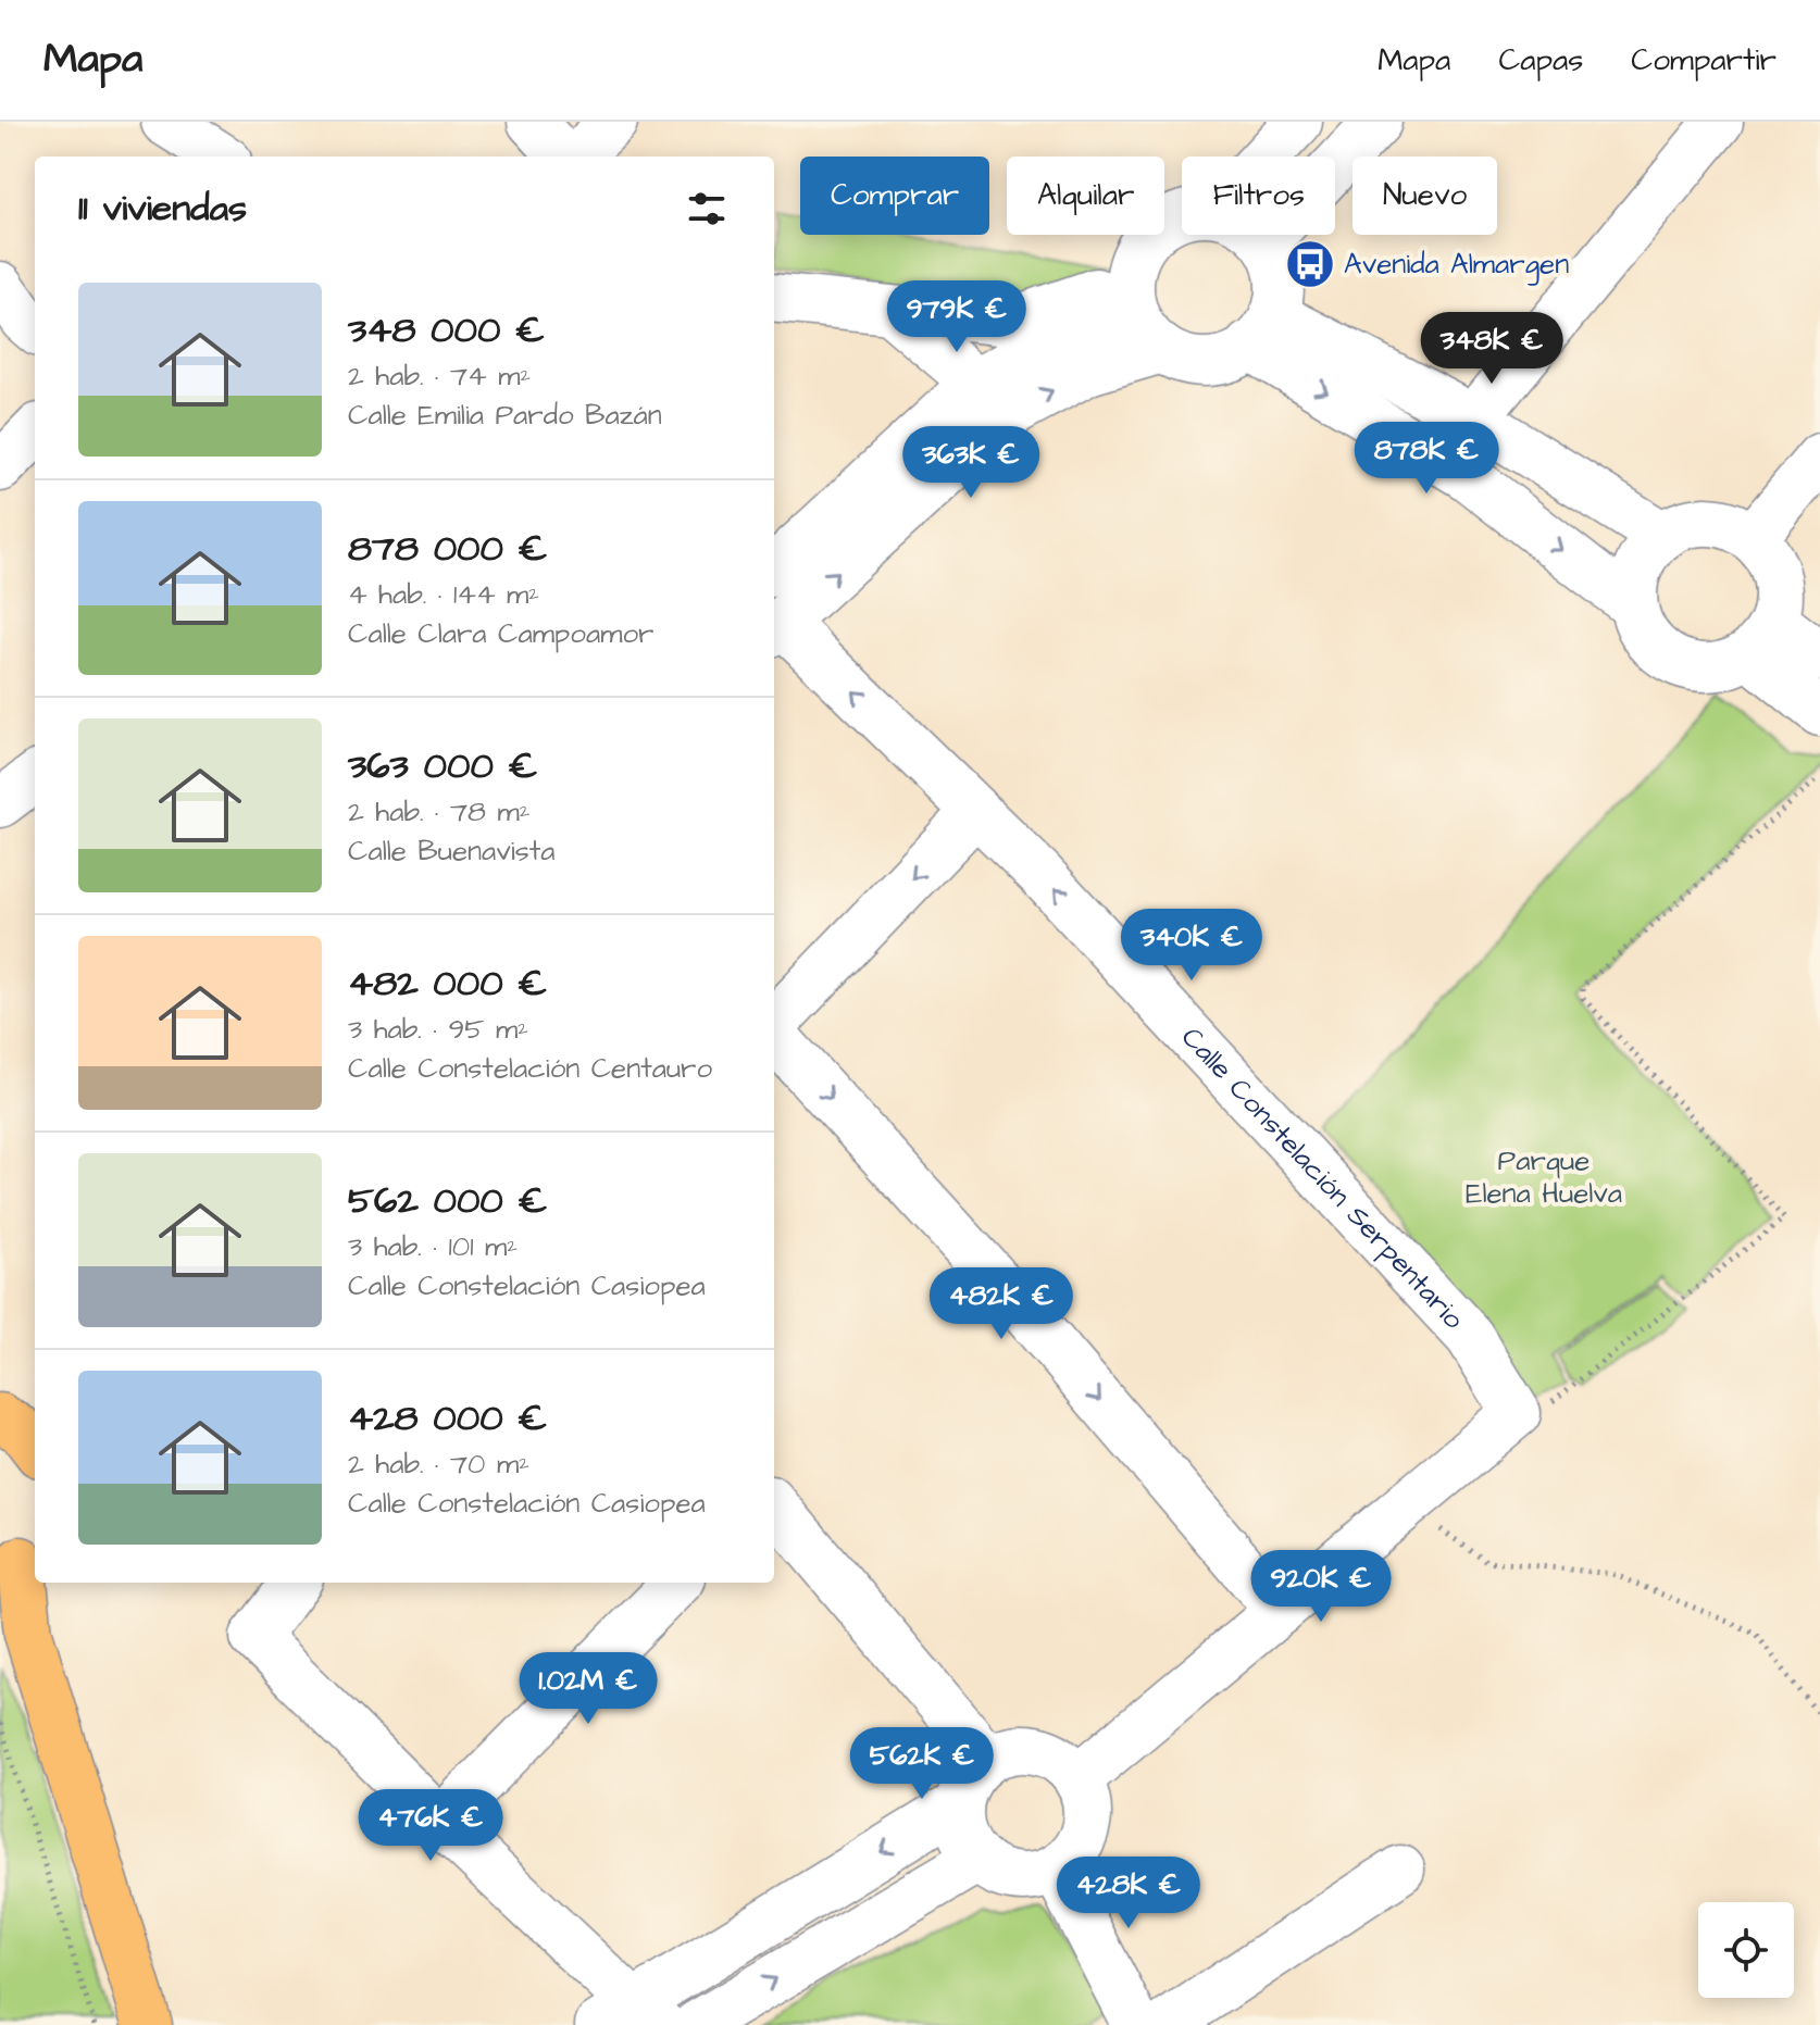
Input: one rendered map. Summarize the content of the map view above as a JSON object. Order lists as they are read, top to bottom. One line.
{"streets":{"street":["Calle Constelación Serpentario"]},"parks":["Parque Elena Huelva"],"places":{"bus stop":["Avenida Almargen"]},"page":{"header":"Mapa","nav":["Mapa","Capas","Compartir"],"chip":["Comprar","Alquilar","Filtros","Nuevo"],"heading":"11 viviendas","list":[{"name":"348 000 €","note":"2 hab. · 74 m² · Calle Emilia Pardo Bazán"},{"name":"878 000 €","note":"4 hab. · 144 m² · Calle Clara Campoamor"},{"name":"363 000 €","note":"2 hab. · 78 m² · Calle Buenavista"},{"name":"482 000 €","note":"3 hab. · 95 m² · Calle Constelación Centauro"},{"name":"562 000 €","note":"3 hab. · 101 m² · Calle Constelación Casiopea"},{"name":"428 000 €","note":"2 hab. · 70 m² · Calle Constelación Casiopea"}],"price":["979K €","348K €","878K €","363K €","340K €","482K €","920K €","1.02M €","562K €","476K €","428K €"]}}
